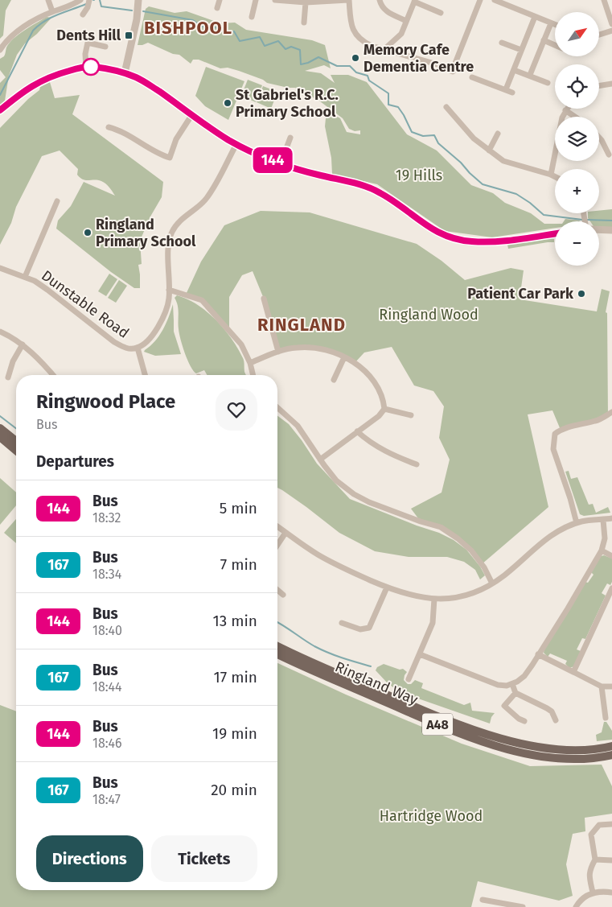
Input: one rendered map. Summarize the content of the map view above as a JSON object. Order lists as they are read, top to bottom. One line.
{"streets":{"main road":["Ringland Way","A48"],"street":["Dunstable Road"]},"districts":["BISHPOOL","RINGLAND"],"parks":["19 Hills","Ringland Wood","Hartridge Wood"],"places":{"transit":["Dents Hill"],"other":["Memory Cafe Dementia Centre","St Gabriel's R.C. Primary School","Ringland Primary School","Patient Car Park"]},"lines":["bus line 144"],"north":"top right","page":{"on_map":"144","map_buttons":["+","−"],"heading":[["Ringwood Place","Bus"],"Departures"],"list":[{"mark":"144","name":"Bus","note":"18:32","value":"5 min"},{"mark":"167","name":"Bus","note":"18:34","value":"7 min"},{"mark":"144","name":"Bus","note":"18:40","value":"13 min"},{"mark":"167","name":"Bus","note":"18:44","value":"17 min"},{"mark":"144","name":"Bus","note":"18:46","value":"19 min"},{"mark":"167","name":"Bus","note":"18:47","value":"20 min"}],"buttons":["Directions","Tickets"]}}
